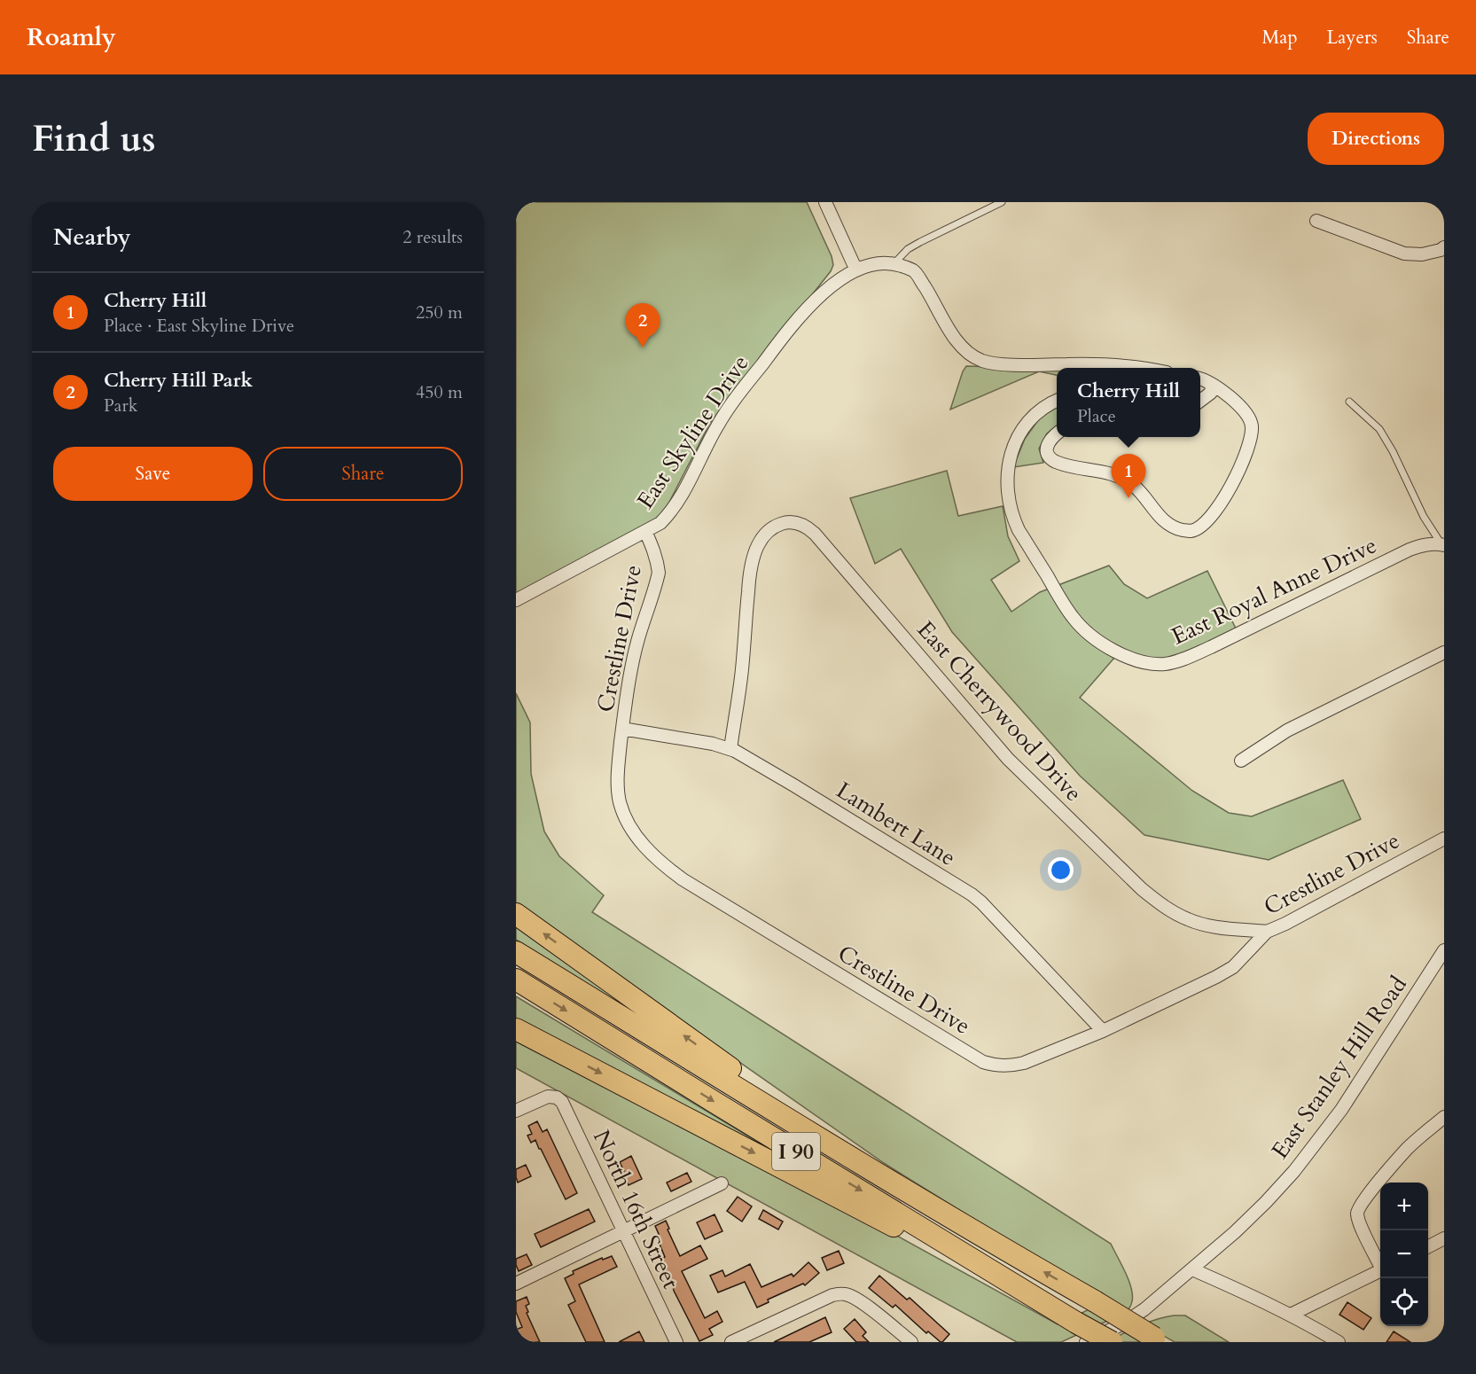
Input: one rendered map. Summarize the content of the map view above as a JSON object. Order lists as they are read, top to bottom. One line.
{"streets":{"highway":["I 90"],"street":["East Skyline Drive","East Royal Anne Drive","Crestline Drive","East Cherrywood Drive","Lambert Lane","East Stanley Hill Road","North 16th Street"]},"crossings":[["East Skyline Drive","Crestline Drive"],["Crestline Drive","East Cherrywood Drive"],["Crestline Drive","Lambert Lane"],["East Cherrywood Drive","Lambert Lane"]],"page":{"header":"Roamly","nav":["Map","Layers","Share"],"buttons":["Directions",["Save","Share"]],"title":"Find us","heading":["Nearby","2 results"],"list":[{"mark":"1","name":"Cherry Hill","note":"Place · East Skyline Drive","value":"250 m"},{"mark":"2","name":"Cherry Hill Park","note":"Park","value":"450 m"}],"pins":["2","1"],"popup":["Cherry Hill","Place"],"map_buttons":["+","−"]}}
